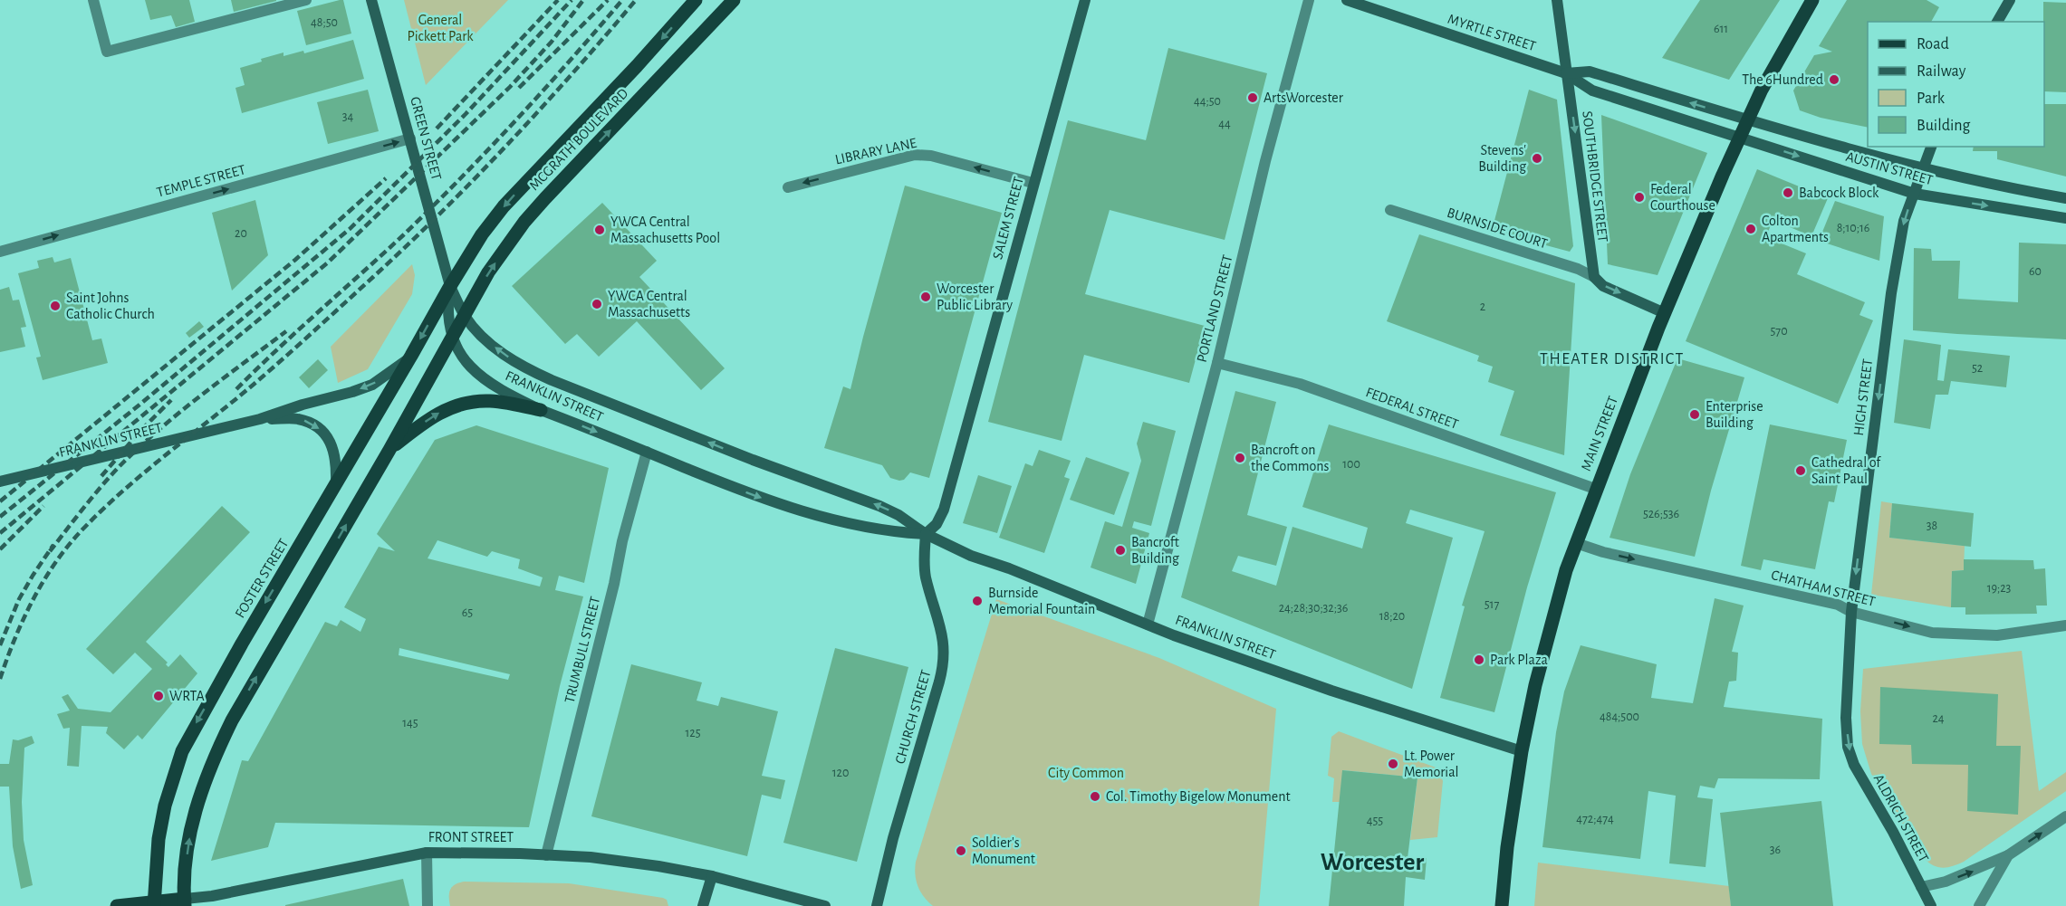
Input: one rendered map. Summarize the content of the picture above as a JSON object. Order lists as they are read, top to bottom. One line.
{"streets":{"main road":["MYRTLE STREET","GREEN STREET","MCGRATH BOULEVARD","AUSTIN STREET","SOUTHBRIDGE STREET","SALEM STREET","FRANKLIN STREET","HIGH STREET","MAIN STREET","FOSTER STREET","CHURCH STREET","ALDRICH STREET","FRONT STREET"],"street":["LIBRARY LANE","TEMPLE STREET","BURNSIDE COURT","PORTLAND STREET","FEDERAL STREET","CHATHAM STREET","TRUMBULL STREET"]},"crossings":[["MYRTLE STREET","AUSTIN STREET"],["MYRTLE STREET","SOUTHBRIDGE STREET"],["MYRTLE STREET","MAIN STREET"],["GREEN STREET","MCGRATH BOULEVARD"],["GREEN STREET","TEMPLE STREET"],["GREEN STREET","FRANKLIN STREET"],["GREEN STREET","FOSTER STREET"],["MCGRATH BOULEVARD","FRANKLIN STREET"],["MCGRATH BOULEVARD","FOSTER STREET"],["LIBRARY LANE","SALEM STREET"],["AUSTIN STREET","HIGH STREET"],["AUSTIN STREET","MAIN STREET"],["SOUTHBRIDGE STREET","BURNSIDE COURT"],["SALEM STREET","FRANKLIN STREET"],["SALEM STREET","CHURCH STREET"],["PORTLAND STREET","FRANKLIN STREET"],["PORTLAND STREET","FEDERAL STREET"],["FRANKLIN STREET","MAIN STREET"],["FRANKLIN STREET","FOSTER STREET"],["FRANKLIN STREET","TRUMBULL STREET"],["FRANKLIN STREET","CHURCH STREET"],["HIGH STREET","CHATHAM STREET"],["HIGH STREET","ALDRICH STREET"],["FEDERAL STREET","MAIN STREET"],["MAIN STREET","CHATHAM STREET"],["FOSTER STREET","FRONT STREET"],["TRUMBULL STREET","FRONT STREET"]],"one_way":["LIBRARY LANE","SOUTHBRIDGE STREET","TEMPLE STREET","HIGH STREET","CHATHAM STREET","ALDRICH STREET"],"districts":["THEATER DISTRICT","Worcester"],"parks":["General Pickett Park","City Common"],"places":["The 6Hundred","ArtsWorcester","Stevens' Building","Babcock Block","Federal Courthouse","Colton Apartments","YWCA Central Massachusetts Pool","Worcester Public Library","YWCA Central Massachusetts","Saint Johns Catholic Church","Enterprise Building","Bancroft on the Commons","Cathedral of Saint Paul","Bancroft Building","Burnside Memorial Fountain","Park Plaza","WRTA","Lt. Power Memorial","Col. Timothy Bigelow Monument","Soldier's Monument"],"house_numbers":["48;50","611","44;50","34","44","8;10;16","20","60","2","570","52","100","526;536","38","19;23","517","24;28;30;32;36","65","18;20","484;500","24","145","125","120","472;474","455","36"],"legend":["Road","Railway","Park","Building"]}
